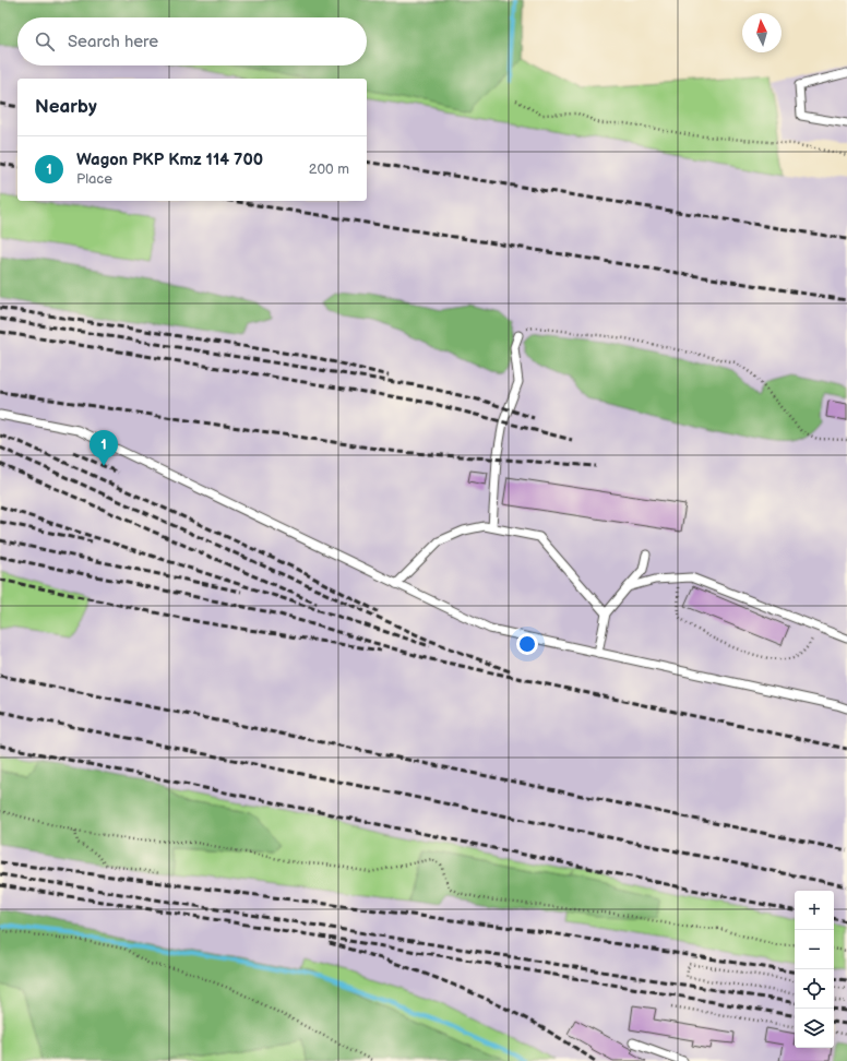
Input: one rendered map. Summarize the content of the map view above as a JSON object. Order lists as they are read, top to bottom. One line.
{"north":"top","page":{"search":"Search here","heading":"Nearby","list":[{"mark":"1","name":"Wagon PKP Kmz 114 700","note":"Place","value":"200 m"}],"pins":"1","map_buttons":["+","−"]}}
